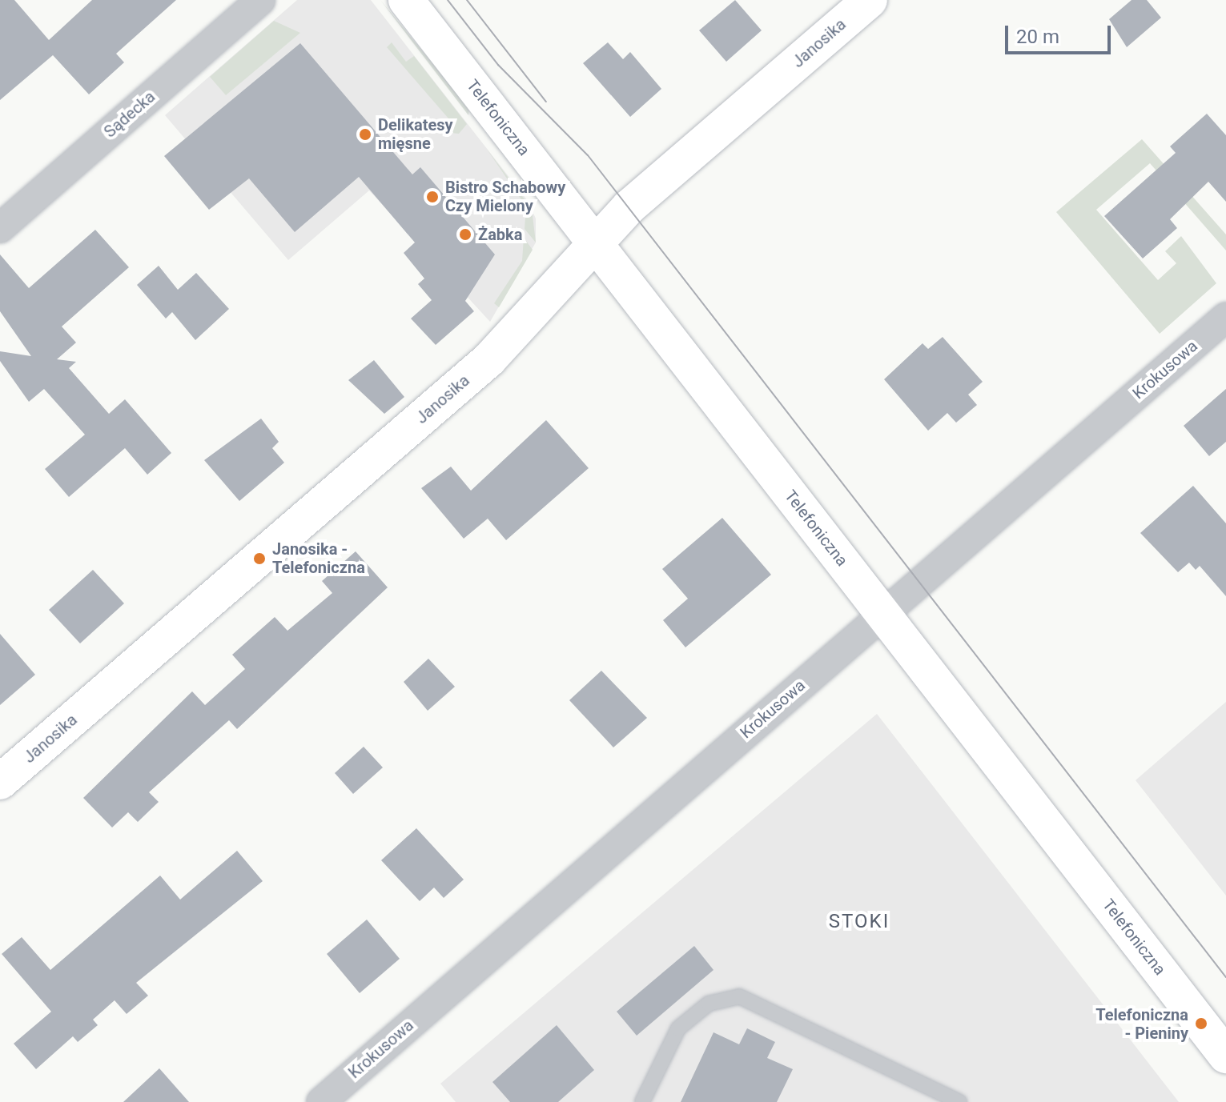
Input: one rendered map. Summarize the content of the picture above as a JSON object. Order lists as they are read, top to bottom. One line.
{"streets":{"street":["Janosika","Sądecka","Telefoniczna","Krokusowa"]},"crossings":[["Janosika","Telefoniczna"],["Telefoniczna","Krokusowa"]],"districts":["STOKI"],"places":["Delikatesy mięsne","Bistro Schabowy Czy Mielony","Żabka","Janosika - Telefoniczna","Telefoniczna - Pieniny"],"scale_bar":"20 m"}
